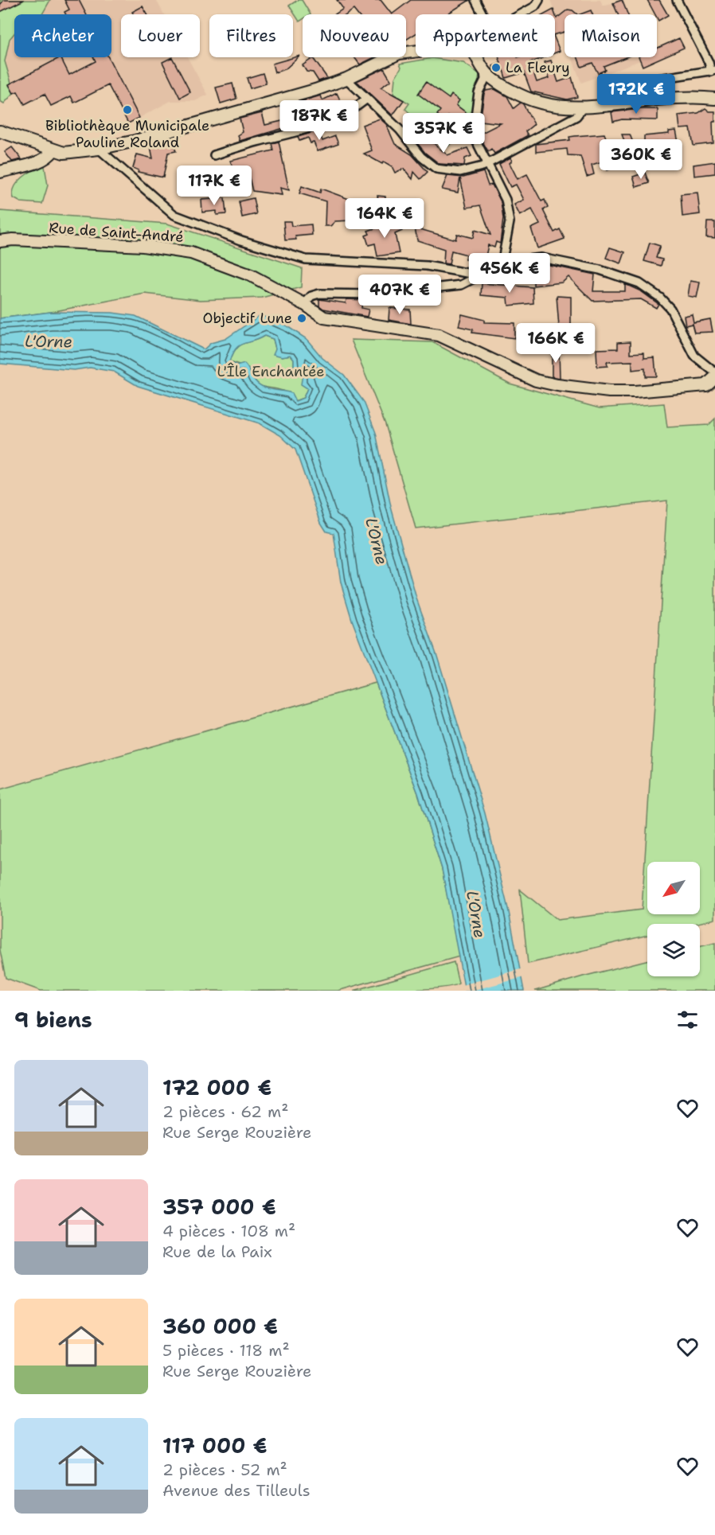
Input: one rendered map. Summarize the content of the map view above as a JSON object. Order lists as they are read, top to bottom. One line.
{"streets":{"street":["Rue de Saint-André"]},"water":["L'Orne"],"parks":["L'Île Enchantée"],"places":["La Fleury","Bibliothèque Municipale Pauline Roland","Objectif Lune"],"north":"bottom left","page":{"chip":["Acheter","Louer","Filtres","Nouveau","Appartement","Maison"],"price":["172K €","187K €","357K €","360K €","117K €","164K €","456K €","407K €","166K €"],"heading":"9 biens","list":[{"name":"172 000 €","note":"2 pièces · 62 m² · Rue Serge Rouzière"},{"name":"357 000 €","note":"4 pièces · 108 m² · Rue de la Paix"},{"name":"360 000 €","note":"5 pièces · 118 m² · Rue Serge Rouzière"},{"name":"117 000 €","note":"2 pièces · 52 m² · Avenue des Tilleuls"}]}}
